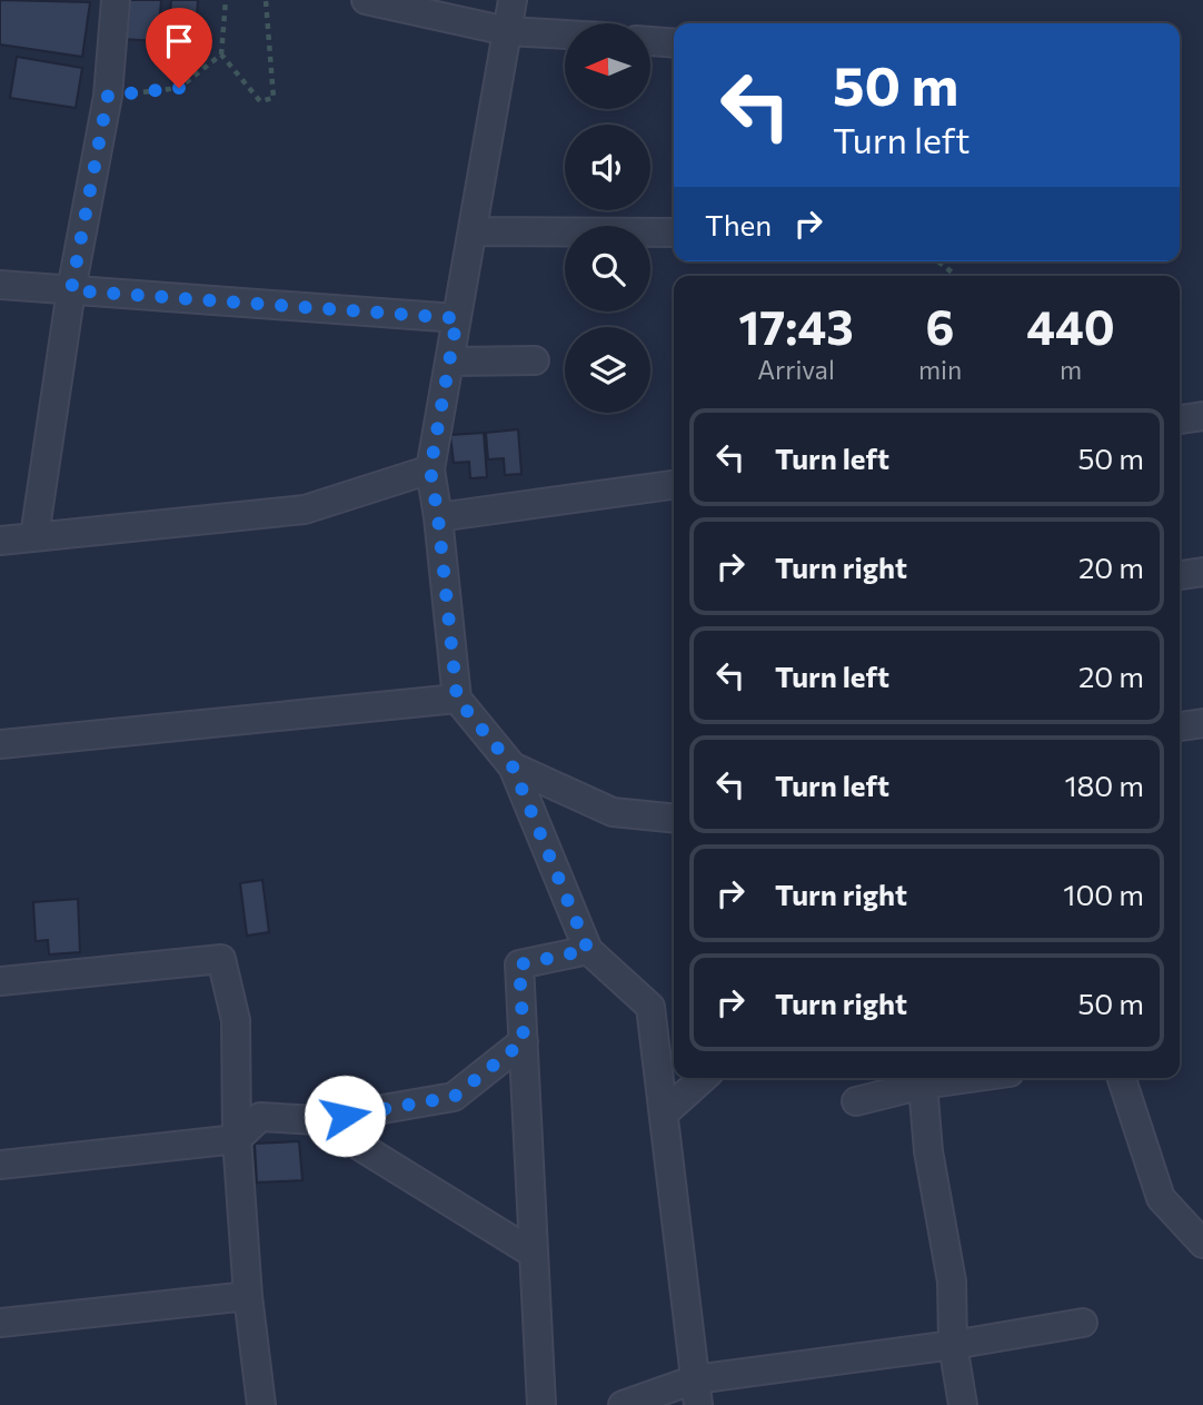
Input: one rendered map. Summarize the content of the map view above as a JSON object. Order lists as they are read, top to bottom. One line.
{"north":"left","page":{"turn":["50 m","Turn left"],"then":"Then","eta":["17:43","Arrival","6","min","440","m"],"list":[{"name":"Turn left","value":"50 m"},{"name":"Turn right","value":"20 m"},{"name":"Turn left","value":"20 m"},{"name":"Turn left","value":"180 m"},{"name":"Turn right","value":"100 m"},{"name":"Turn right","value":"50 m"}]}}
